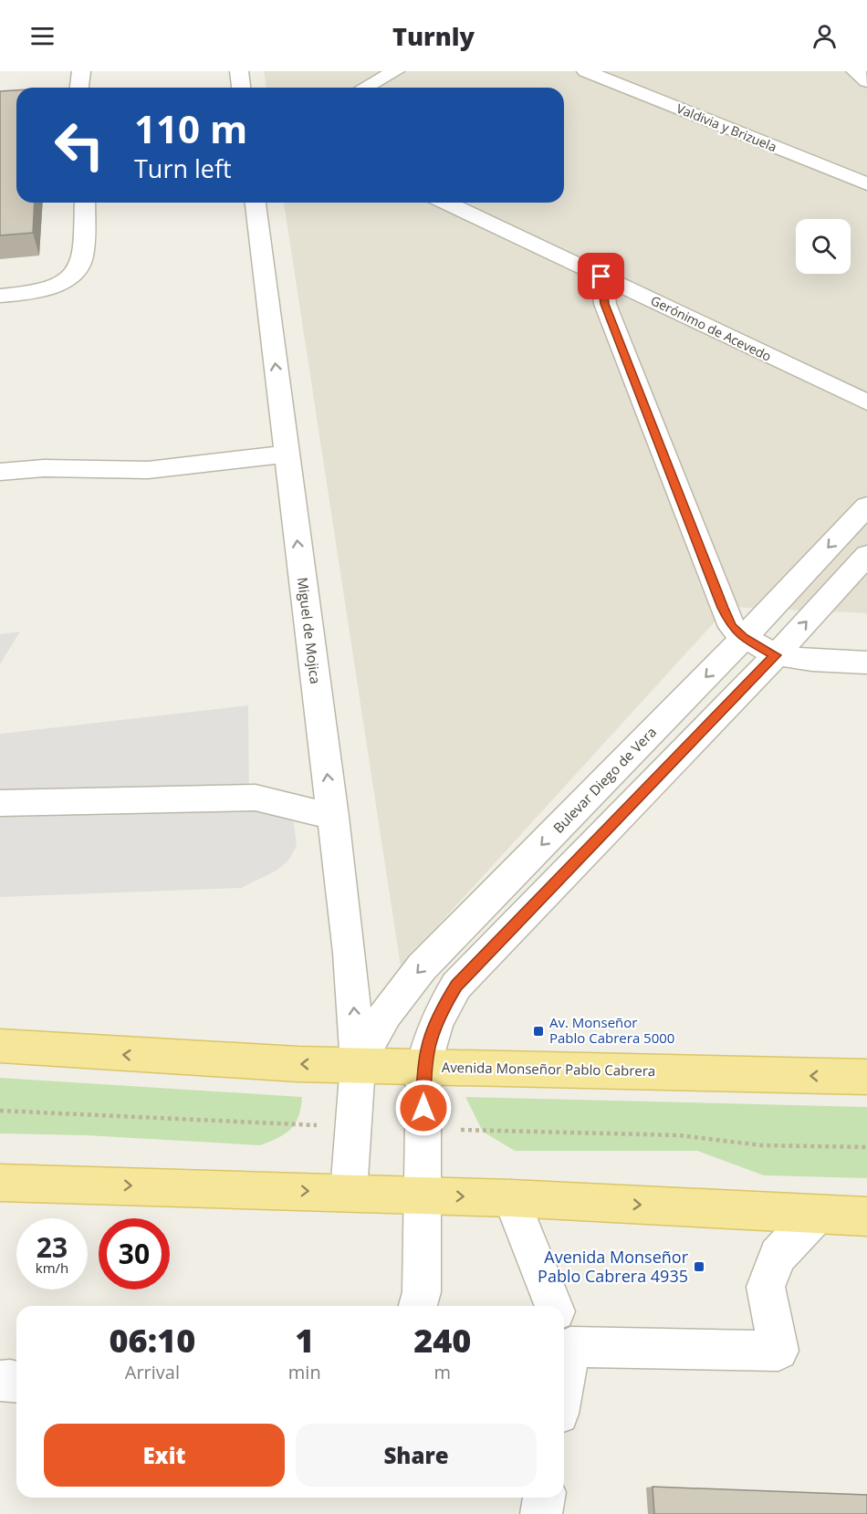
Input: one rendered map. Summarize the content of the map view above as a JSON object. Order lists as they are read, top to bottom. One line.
{"streets":{"main road":["Avenida Monseñor Pablo Cabrera"],"street":["Valdivia y Brizuela","Gerónimo de Acevedo","Miguel de Mojica","Bulevar Diego de Vera"]},"crossings":[["Miguel de Mojica","Bulevar Diego de Vera"],["Miguel de Mojica","Avenida Monseñor Pablo Cabrera"],["Bulevar Diego de Vera","Avenida Monseñor Pablo Cabrera"]],"one_way":["Miguel de Mojica"],"places":{"transit":["Av. Monseñor Pablo Cabrera 5000","Avenida Monseñor Pablo Cabrera 4935"]},"page":{"header":"Turnly","turn":["110 m","Turn left"],"speed":"23 km/h","limit":"30","eta":["06:10","Arrival","1","min","240","m"],"buttons":["Exit","Share"]}}
